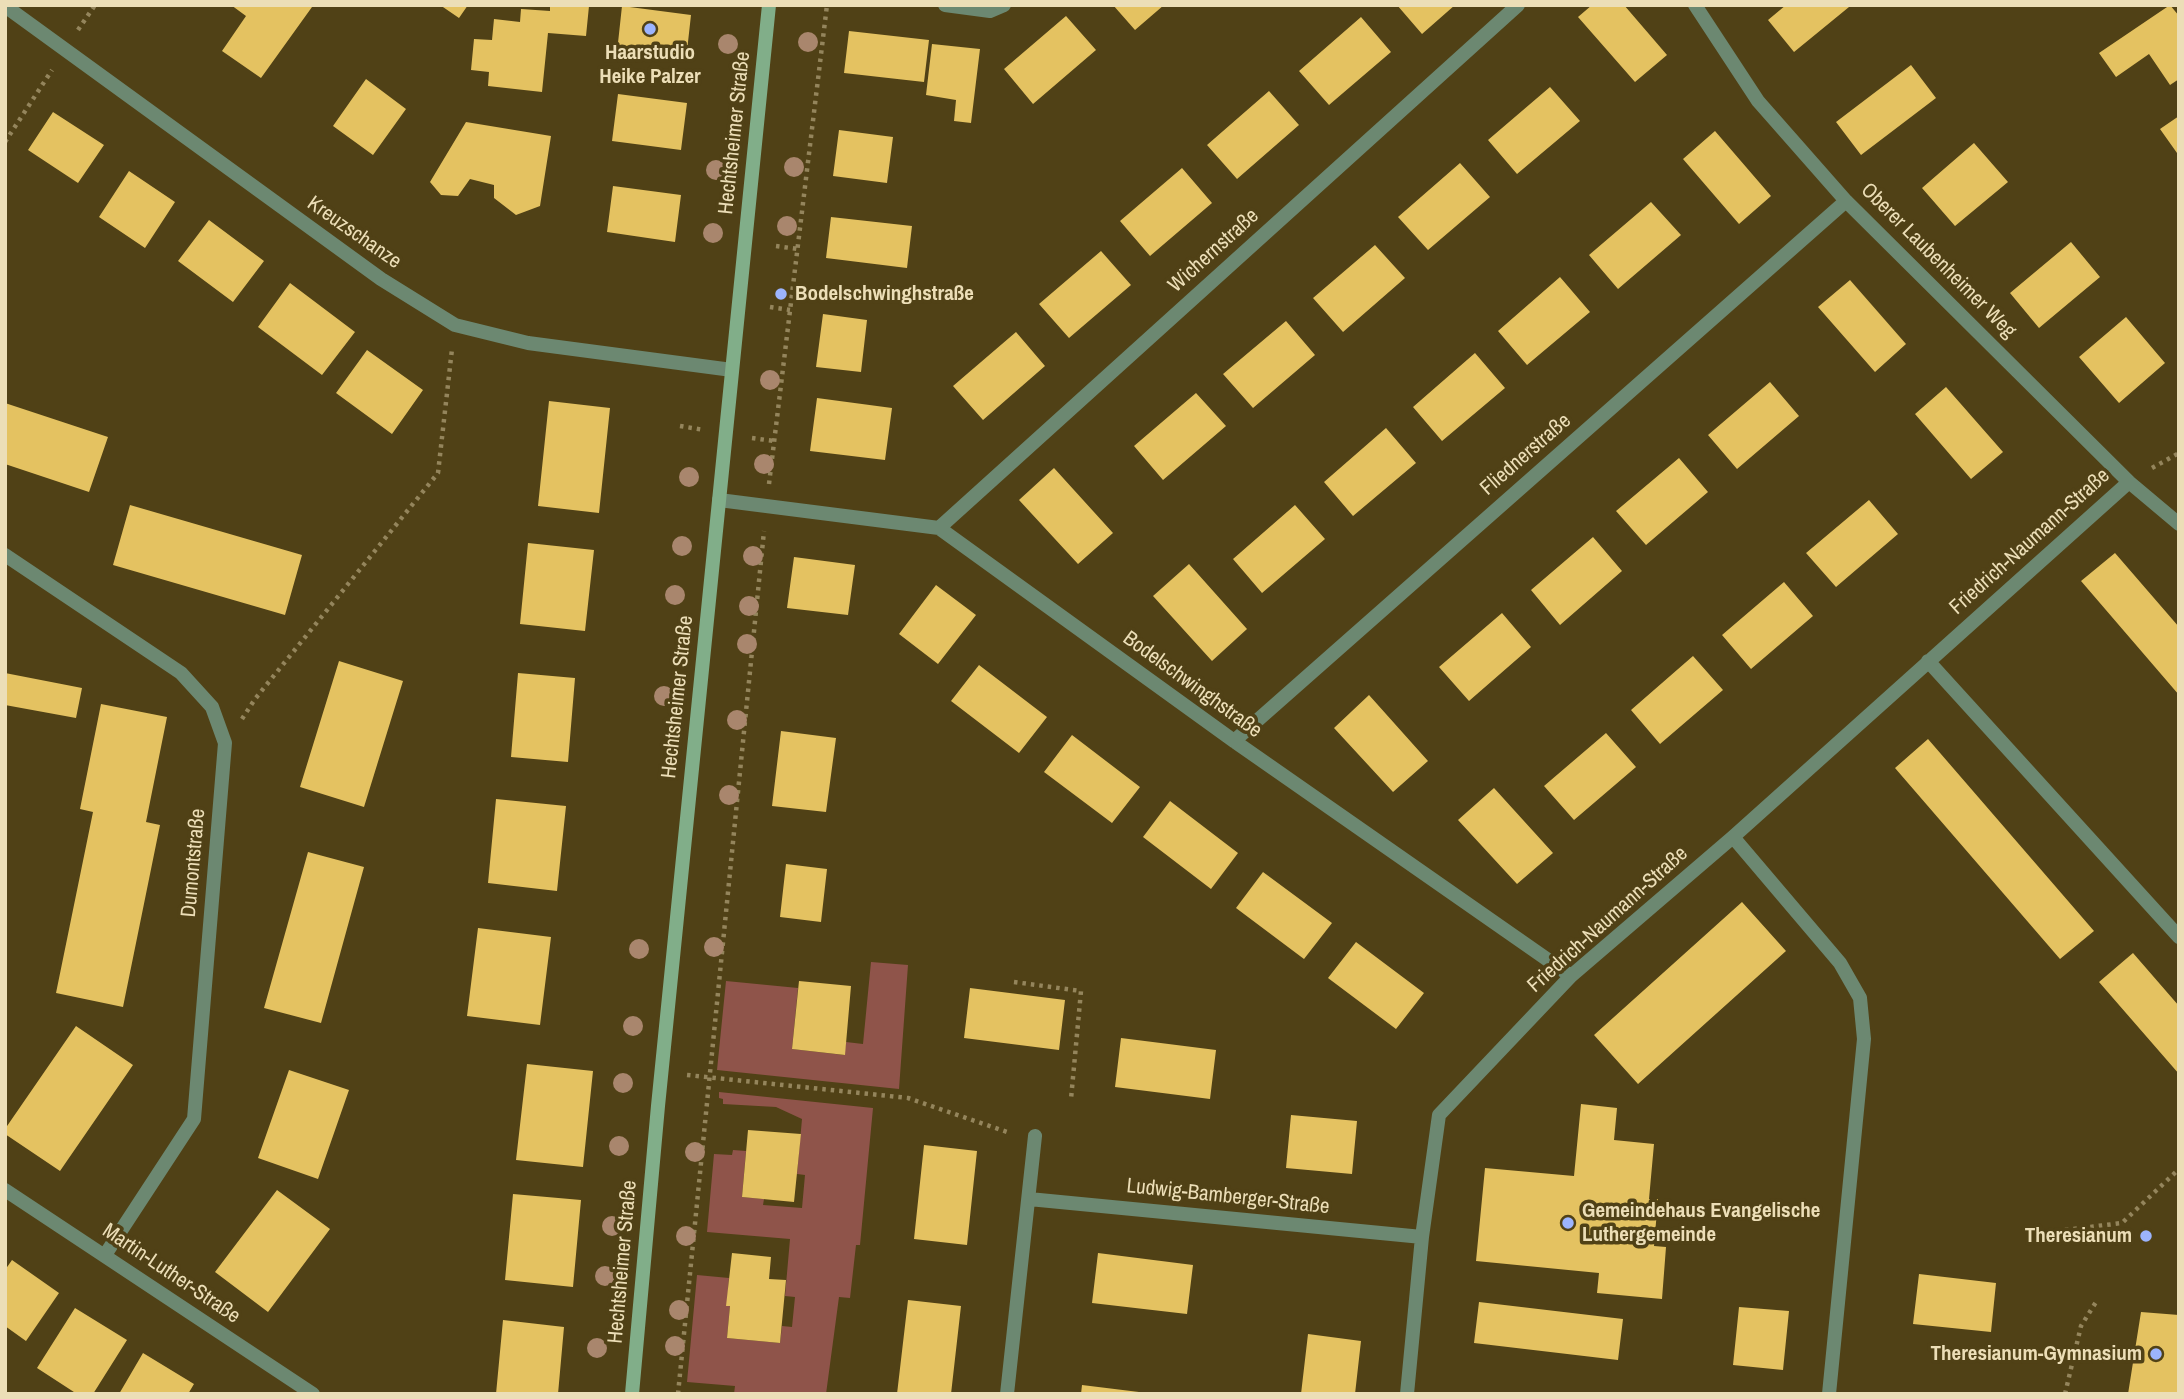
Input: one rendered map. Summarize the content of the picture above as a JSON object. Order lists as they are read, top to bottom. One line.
{"streets":{"street":["Hechtsheimer Straße","Kreuzschanze","Wichernstraße","Oberer Laubenheimer Weg","Fliednerstraße","Friedrich-Naumann-Straße","Bodelschwinghstraße","Dumontstraße","Ludwig-Bamberger-Straße","Martin-Luther-Straße"]},"crossings":[["Hechtsheimer Straße","Kreuzschanze"],["Hechtsheimer Straße","Bodelschwinghstraße"],["Wichernstraße","Bodelschwinghstraße"],["Oberer Laubenheimer Weg","Fliednerstraße"],["Oberer Laubenheimer Weg","Friedrich-Naumann-Straße"],["Fliednerstraße","Bodelschwinghstraße"],["Friedrich-Naumann-Straße","Bodelschwinghstraße"],["Friedrich-Naumann-Straße","Ludwig-Bamberger-Straße"],["Dumontstraße","Martin-Luther-Straße"]],"places":["Haarstudio Heike Palzer","Bodelschwinghstraße","Gemeindehaus Evangelische Luthergemeinde","Theresianum","Theresianum-Gymnasium"]}
